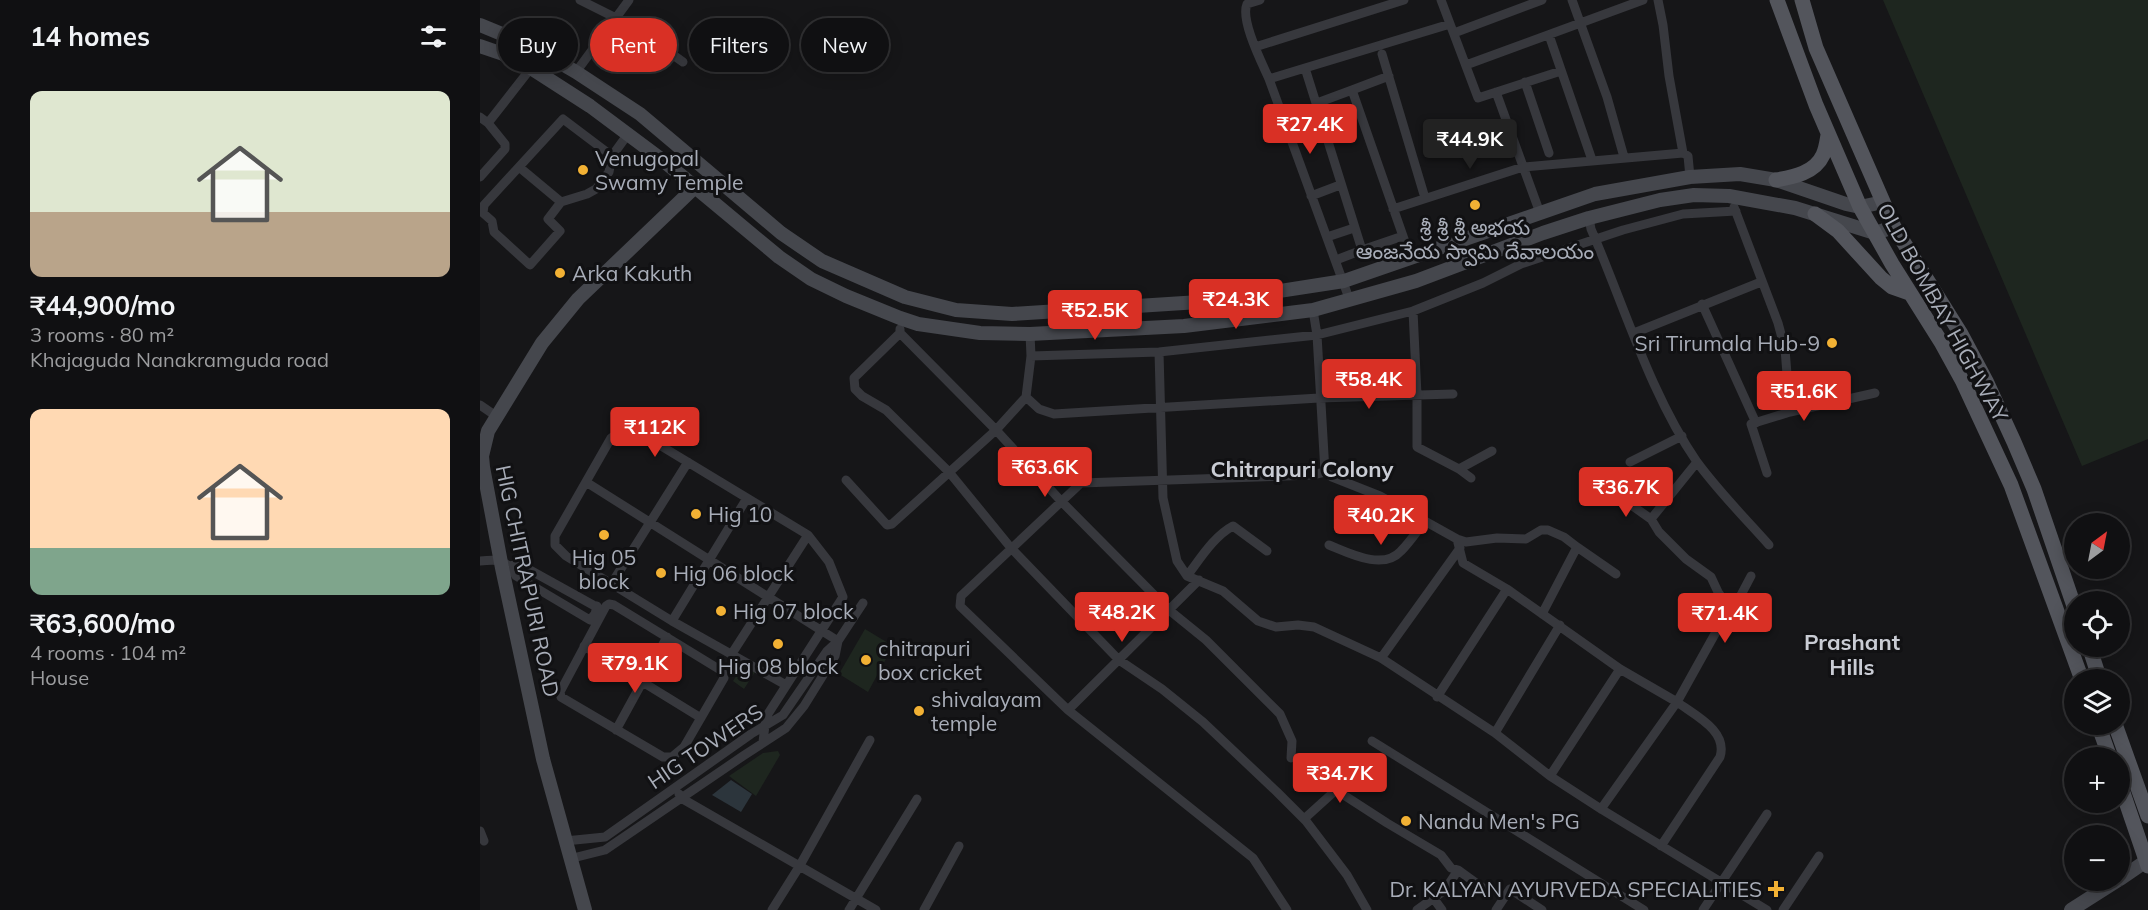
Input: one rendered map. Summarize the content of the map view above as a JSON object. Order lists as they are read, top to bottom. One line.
{"streets":{"main road":["OLD BOMBAY HIGHWAY","HIG CHITRAPURI ROAD"],"street":["HIG TOWERS"]},"crossings":[["HIG CHITRAPURI ROAD","HIG TOWERS"]],"districts":["Chitrapuri Colony","Prashant Hills"],"places":{"other":["Venugopal Swamy Temple","శ్రీ శ్రీ శ్రీ అభయ ఆంజనేయ స్వామి దేవాలయం","Arka Kakuth","Sri Tirumala Hub-9","Hig 10","Hig 05 block","Hig 06 block","Hig 07 block","Hig 08 block","chitrapuri box cricket","shivalayam temple","Nandu Men's PG"],"health":["Dr. KALYAN AYURVEDA SPECIALITIES"]},"north":"top right","page":{"heading":"14 homes","chip":["Buy","Rent","Filters","New"],"list":[{"name":"₹44,900/mo","note":"3 rooms · 80 m² · Khajaguda Nanakramguda road"},{"name":"₹63,600/mo","note":"4 rooms · 104 m² · House"}],"price":["₹27.4K","₹44.9K","₹24.3K","₹52.5K","₹58.4K","₹51.6K","₹112K","₹63.6K","₹36.7K","₹40.2K","₹48.2K","₹71.4K","₹79.1K","₹34.7K"],"map_buttons":["+","−"]}}
